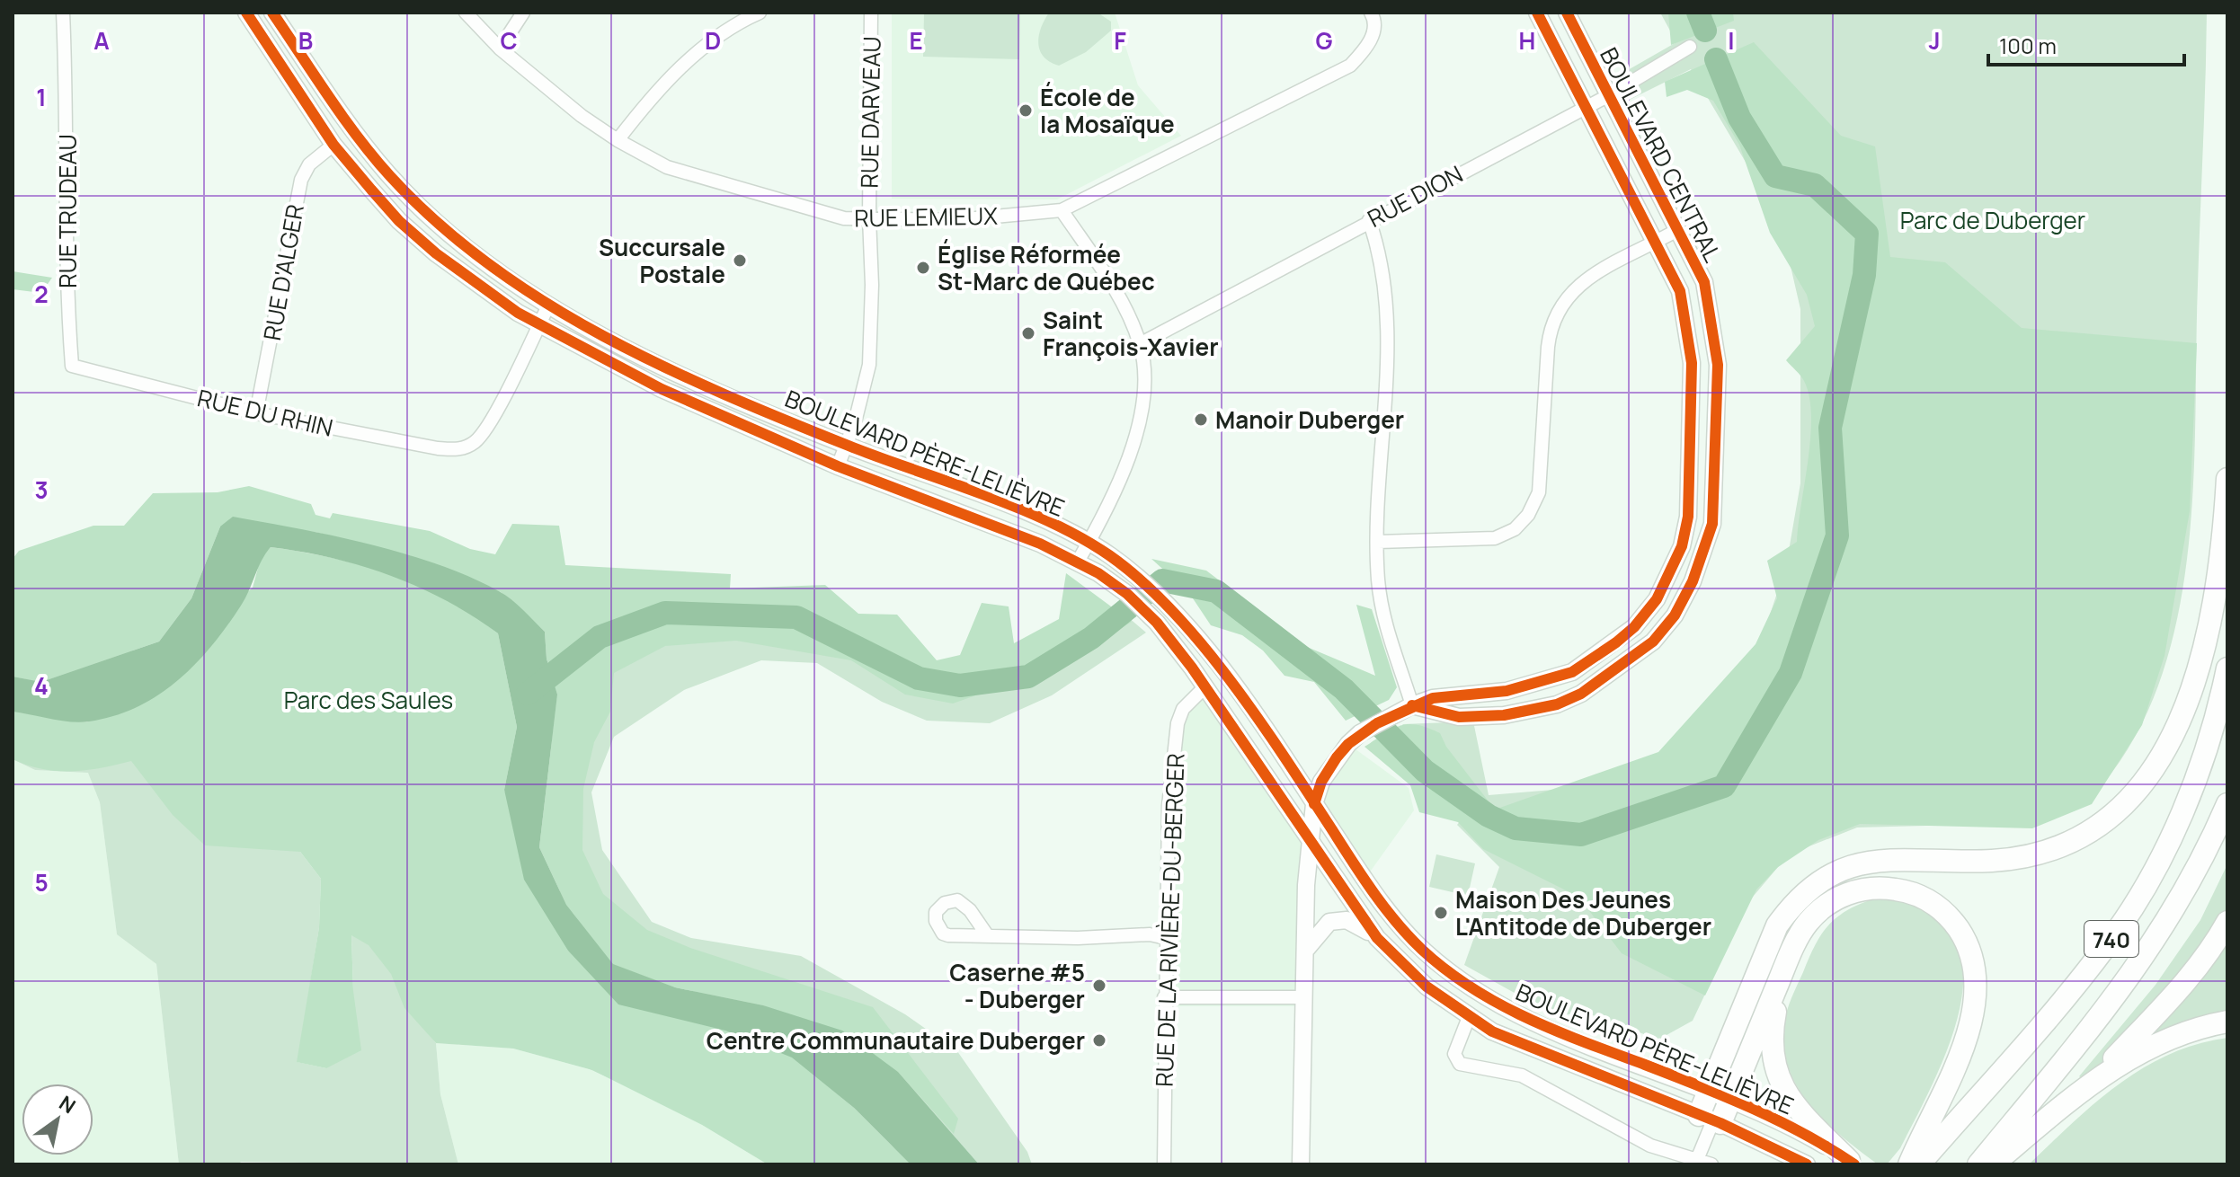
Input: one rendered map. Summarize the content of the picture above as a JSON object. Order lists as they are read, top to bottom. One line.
{"streets":{"highway":["740"],"main road":["BOULEVARD CENTRAL","BOULEVARD PÈRE-LELIÈVRE"],"street":["RUE DARVEAU","RUE DION","RUE TRUDEAU","RUE LEMIEUX","RUE D'ALGER","RUE DU RHIN","RUE DE LA RIVIÈRE-DU-BERGER"]},"crossings":[["RUE DARVEAU","RUE LEMIEUX"],["RUE DARVEAU","BOULEVARD PÈRE-LELIÈVRE"],["BOULEVARD CENTRAL","RUE DION"],["BOULEVARD CENTRAL","BOULEVARD PÈRE-LELIÈVRE"],["RUE TRUDEAU","RUE DU RHIN"],["RUE D'ALGER","RUE DU RHIN"],["RUE D'ALGER","BOULEVARD PÈRE-LELIÈVRE"],["RUE DU RHIN","BOULEVARD PÈRE-LELIÈVRE"],["BOULEVARD PÈRE-LELIÈVRE","RUE DE LA RIVIÈRE-DU-BERGER"]],"parks":["Parc de Duberger","Parc des Saules"],"places":["École de la Mosaïque","Succursale Postale","Église Réformée St-Marc de Québec","Saint François-Xavier","Manoir Duberger","Maison Des Jeunes L'Antitode de Duberger","Caserne #5 - Duberger","Centre Communautaire Duberger"],"scale_bar":"100 m","north":"top right","grid":{"columns":["A","B","C","D","E","F","G","H","I","J"],"rows":["1","2","3","4","5"]}}
